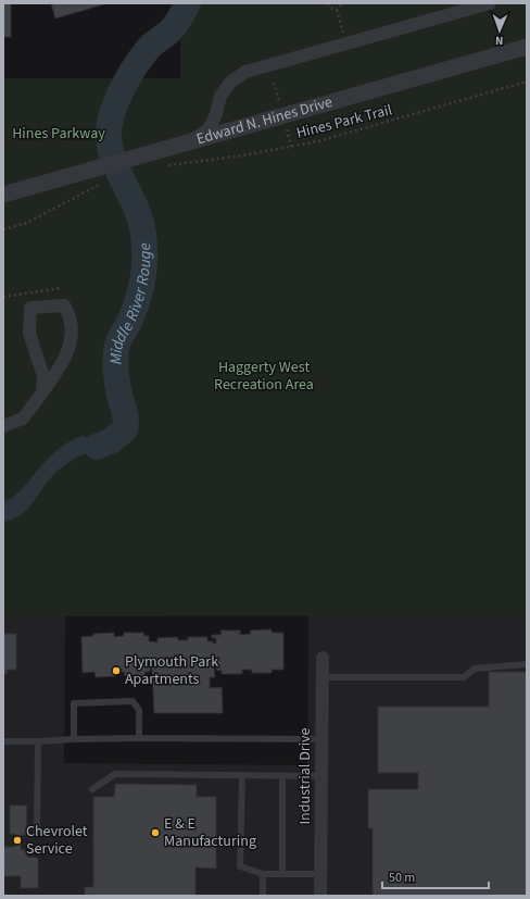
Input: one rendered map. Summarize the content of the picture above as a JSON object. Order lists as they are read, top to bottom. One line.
{"streets":{"street":["Edward N. Hines Drive","Industrial Drive"],"path":["Hines Park Trail"]},"crossings":[["Edward N. Hines Drive","Hines Park Trail"]],"water":["Middle River Rouge"],"parks":["Hines Parkway","Haggerty West Recreation Area"],"places":["Plymouth Park Apartments","E & E Manufacturing","Chevrolet Service"],"scale_bar":"50 m","north":"bottom"}
